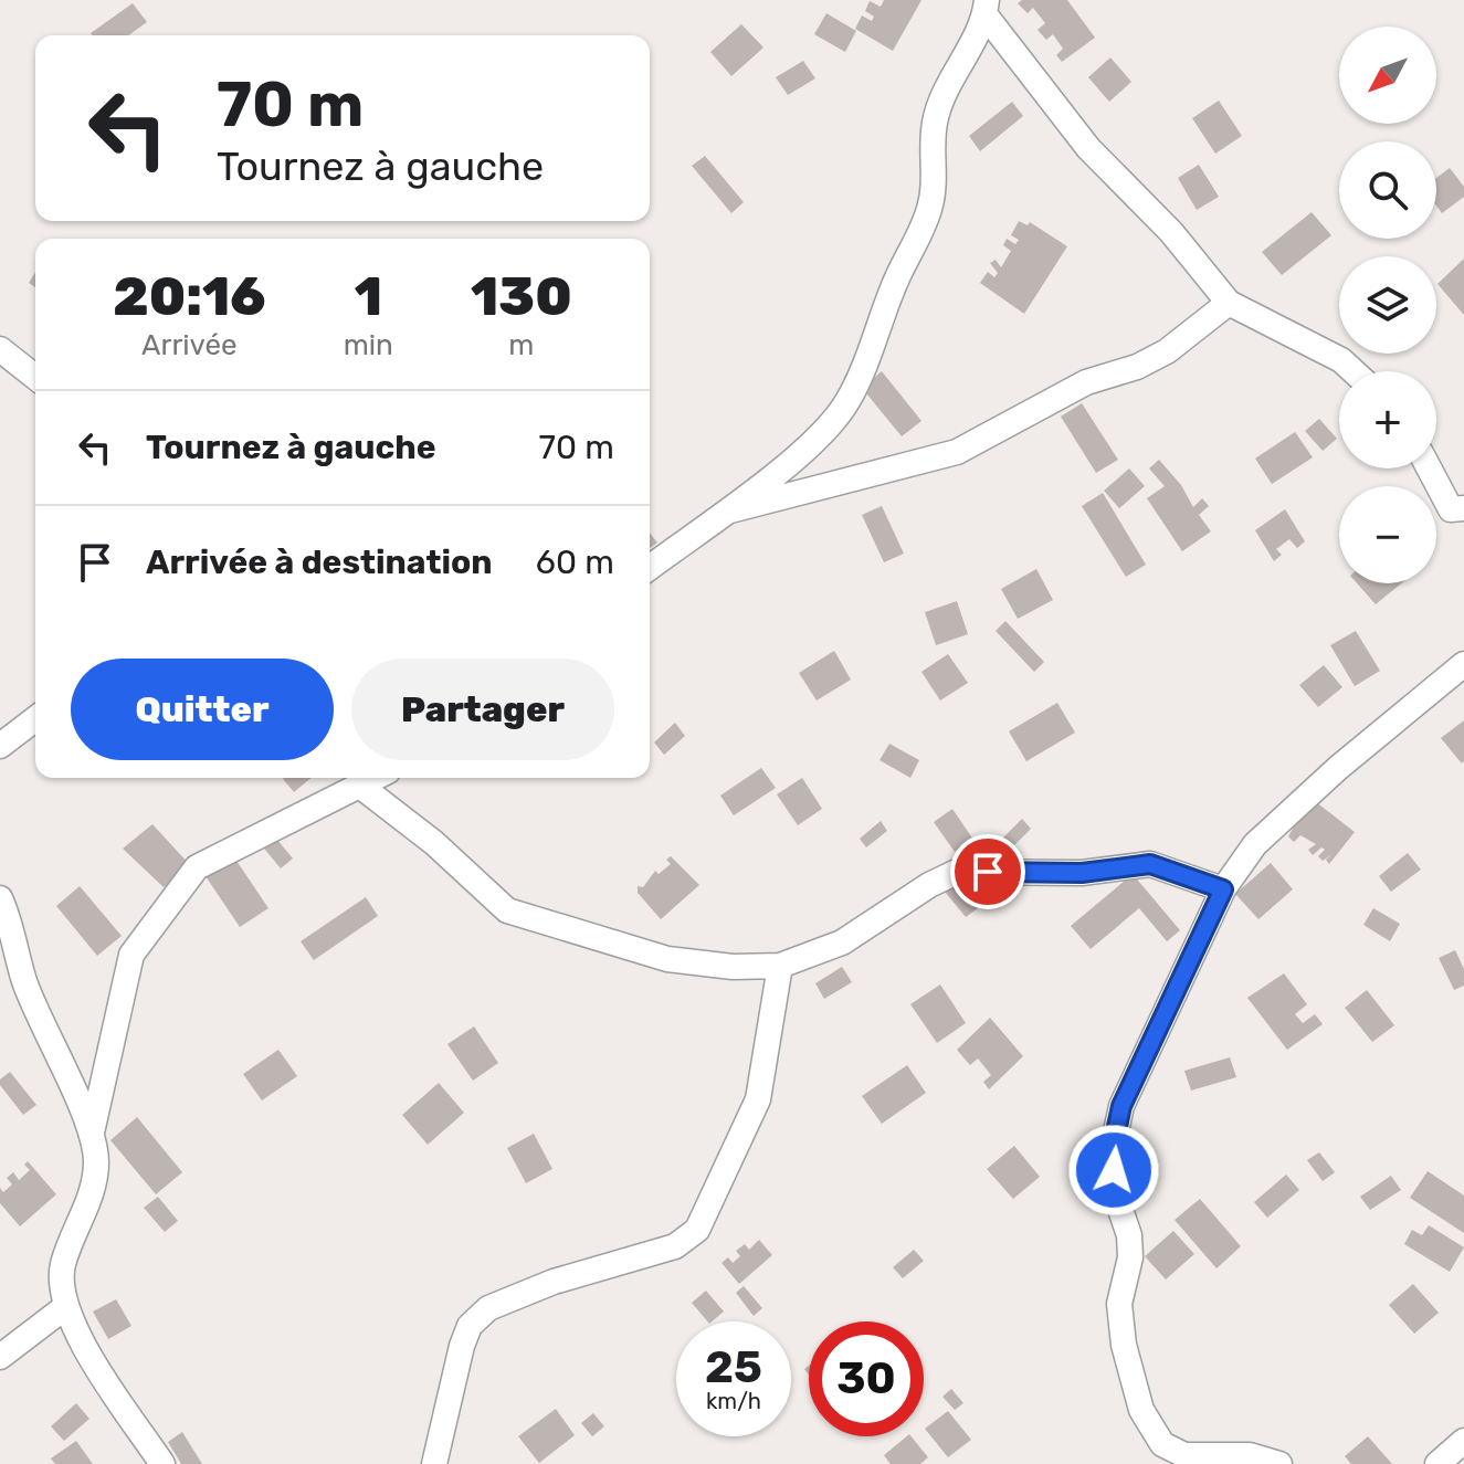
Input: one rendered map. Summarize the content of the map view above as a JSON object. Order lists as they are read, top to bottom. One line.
{"north":"bottom left","page":{"map_buttons":["+","−"],"turn":["70 m","Tournez à gauche"],"eta":["20:16","Arrivée","1","min","130","m"],"list":[{"name":"Tournez à gauche","value":"70 m"},{"name":"Arrivée à destination","value":"60 m"}],"buttons":["Quitter","Partager"],"speed":"25 km/h","limit":"30"}}
